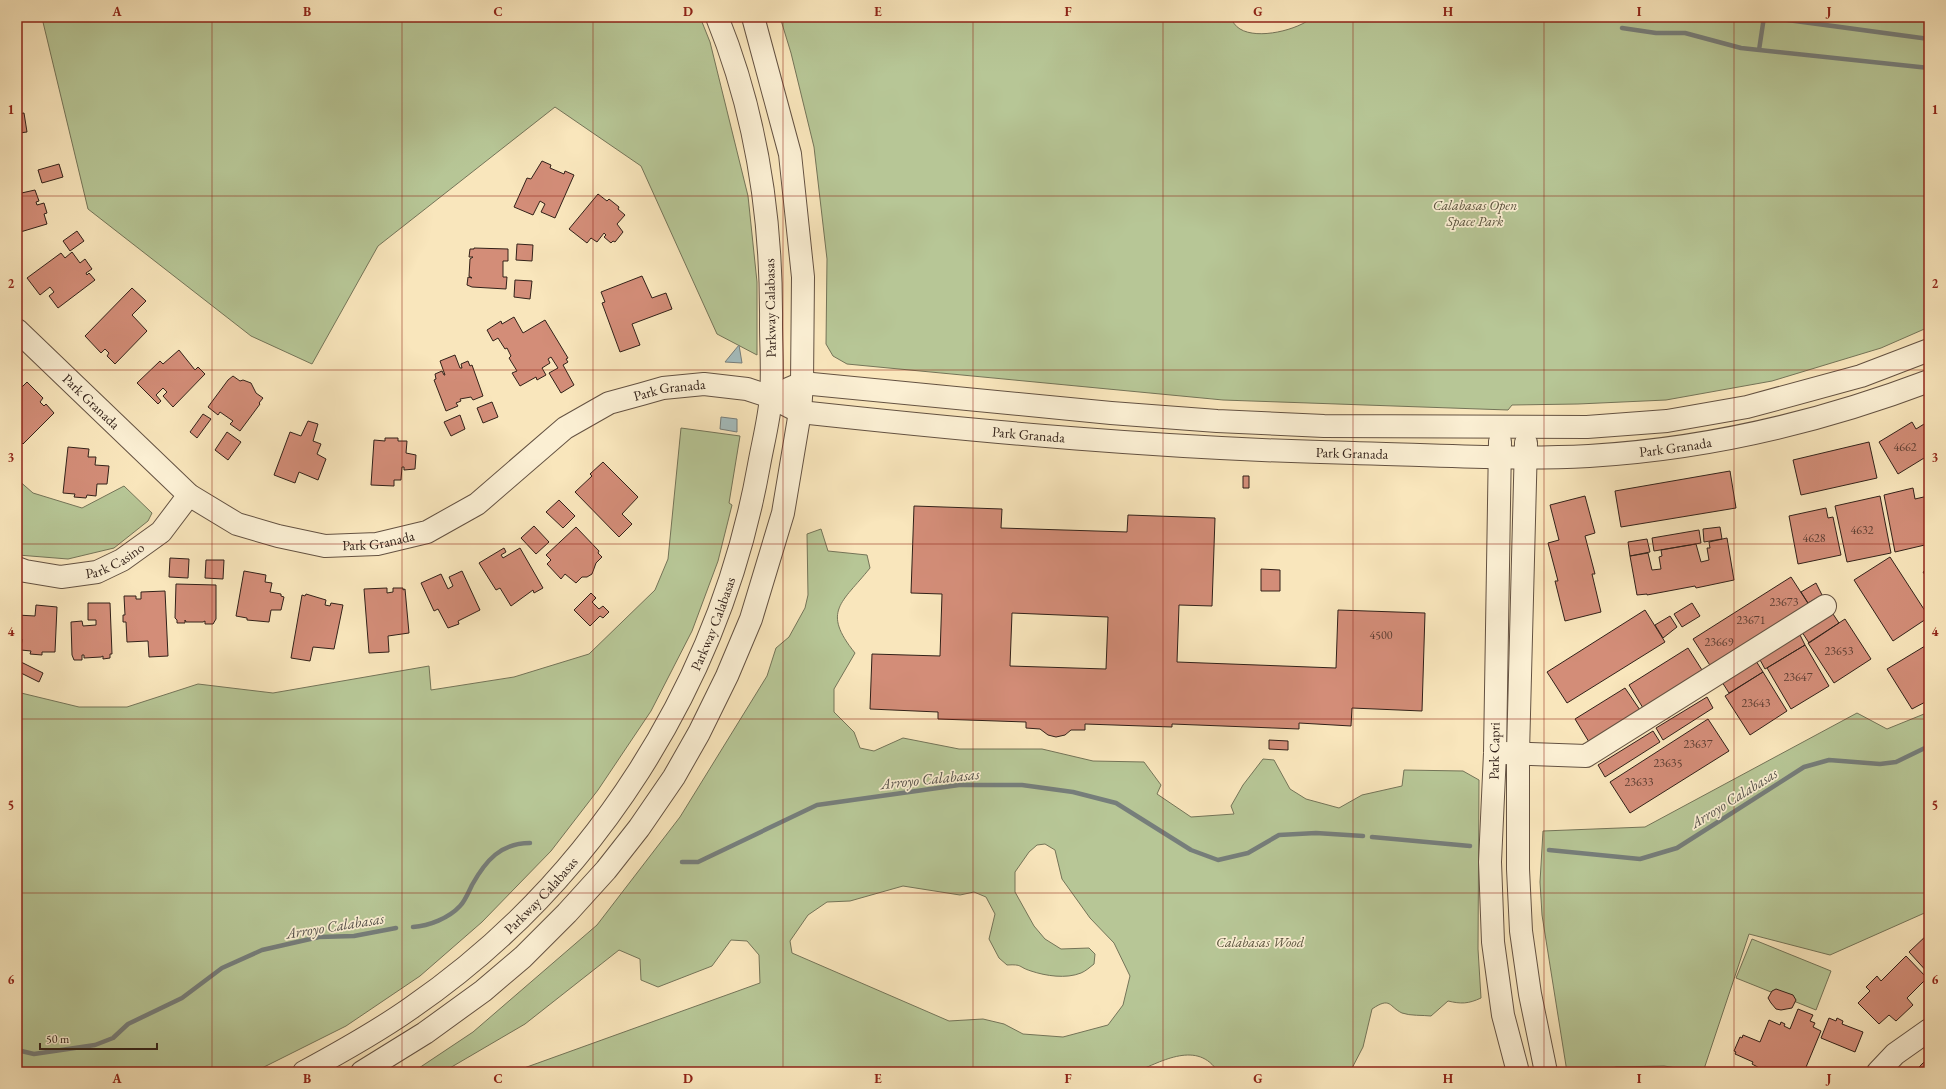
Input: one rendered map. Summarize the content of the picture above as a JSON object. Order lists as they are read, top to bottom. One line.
{"streets":{"street":["Parkway Calabasas","Park Granada","Park Casino","Park Capri"]},"crossings":[["Parkway Calabasas","Park Granada"],["Park Granada","Park Casino"],["Park Granada","Park Capri"]],"water":["Arroyo Calabasas"],"parks":["Calabasas Open Space Park","Calabasas Wood"],"house_numbers":["4662","4632","4628","23673","23671","4500","23669","23653","23647","23643","23637","23635","23633"],"scale_bar":"50 m","grid":{"columns":["A","B","C","D","E","F","G","H","I","J"],"rows":["1","2","3","4","5","6"]}}
